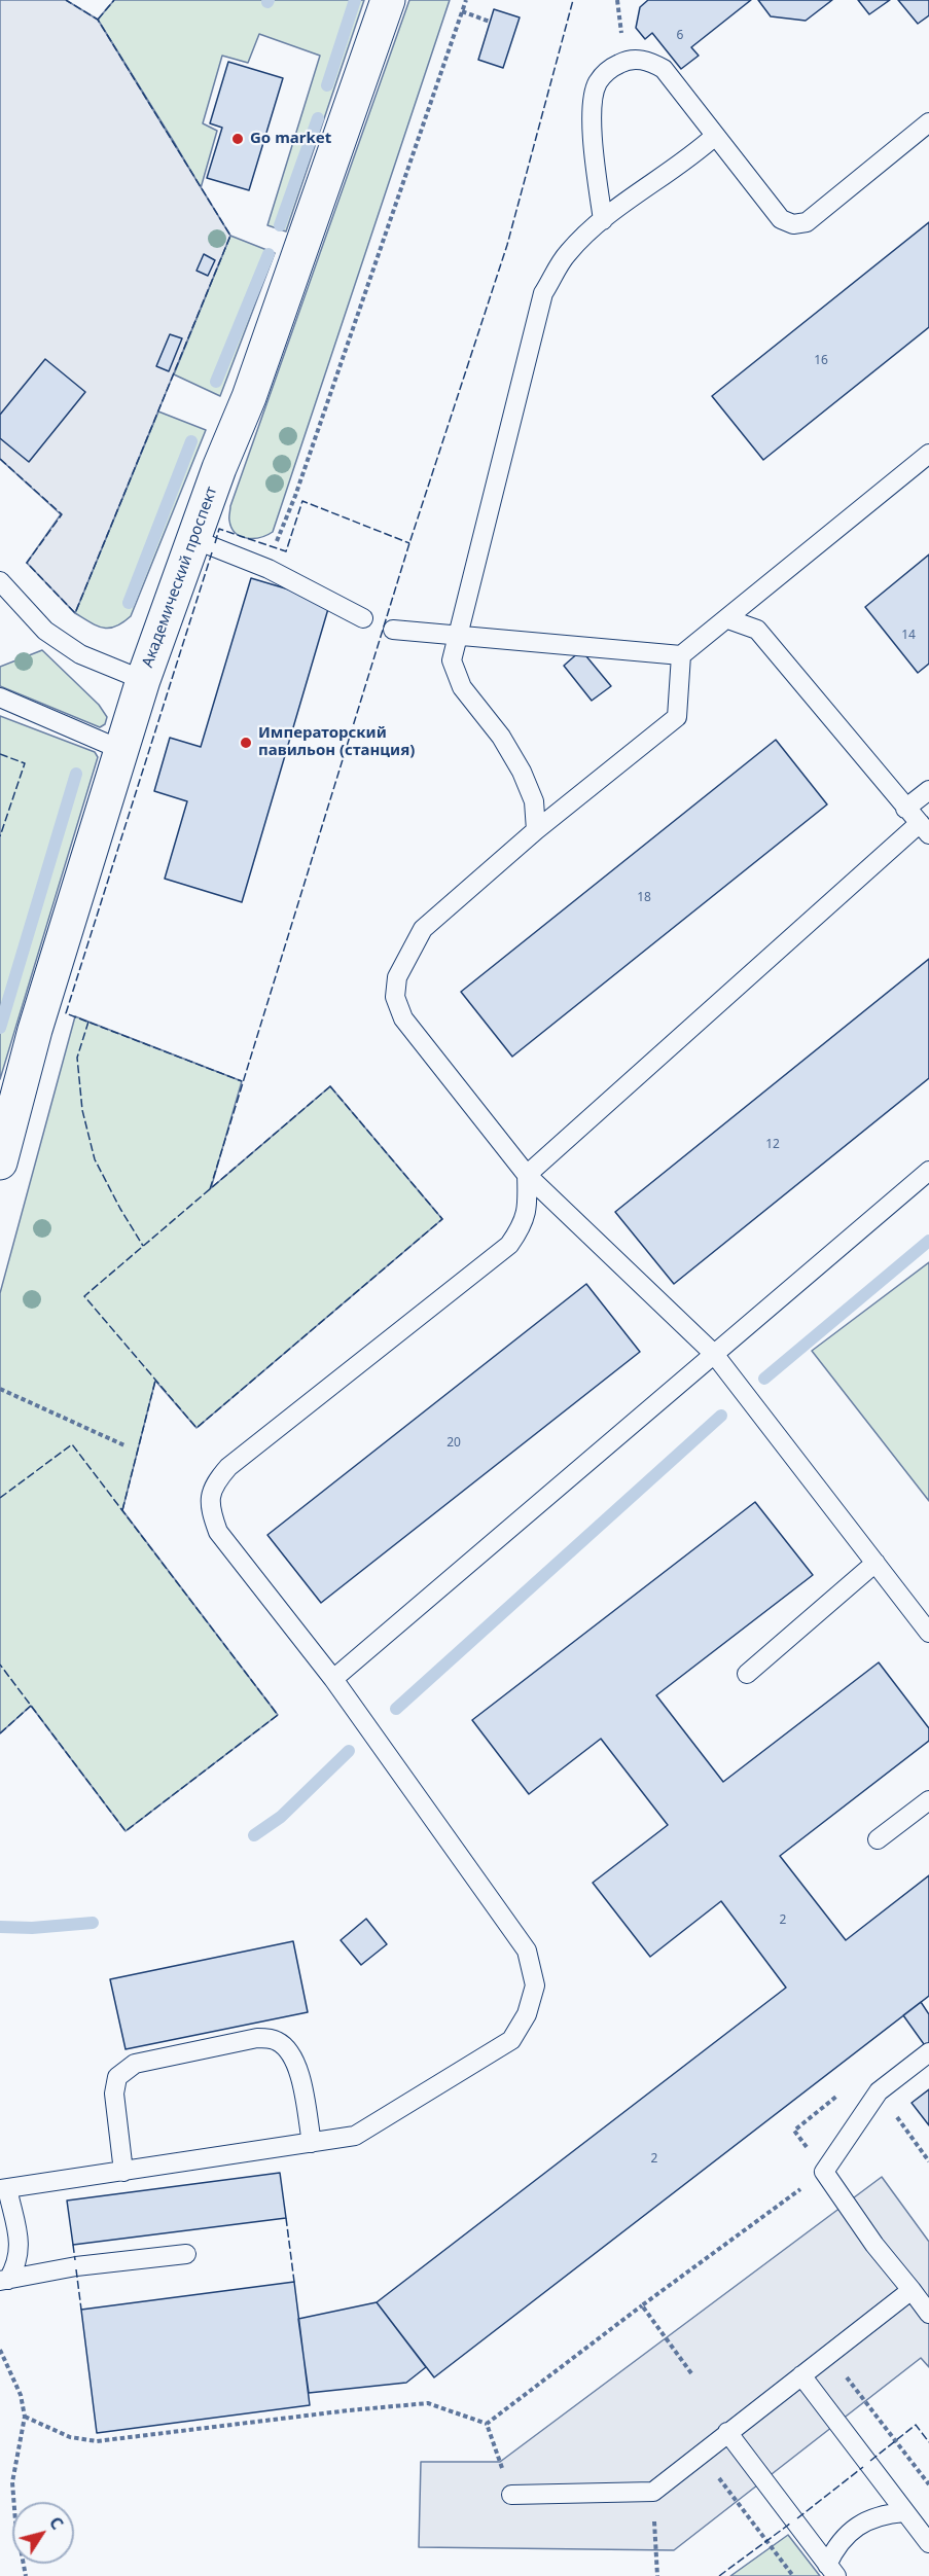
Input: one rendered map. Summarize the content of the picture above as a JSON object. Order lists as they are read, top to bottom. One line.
{"streets":{"street":["Академический проспект"]},"places":["Go market","Императорский павильон (станция)"],"house_numbers":["6","16","14","18","12","20","2","2"],"north":"top right"}
